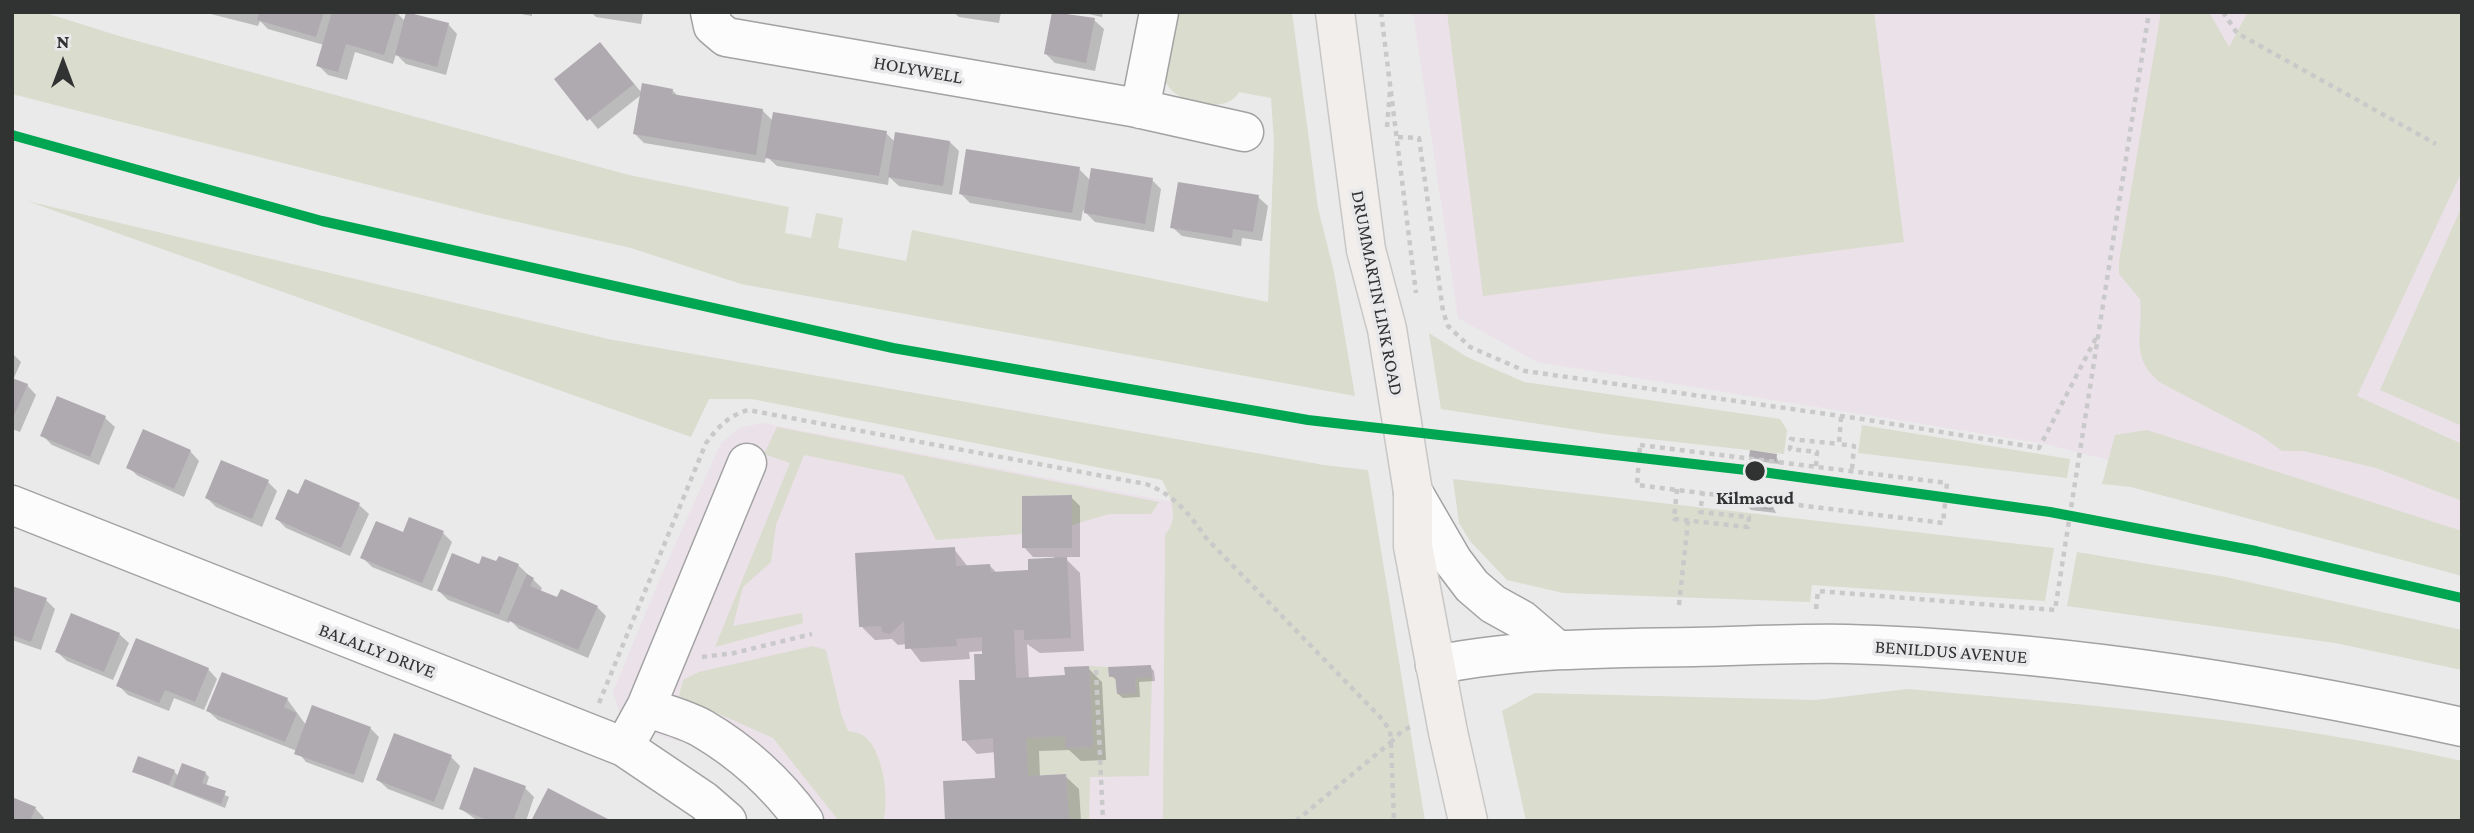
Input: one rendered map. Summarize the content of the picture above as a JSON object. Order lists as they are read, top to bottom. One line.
{"streets":{"main road":["DRUMMARTIN LINK ROAD"],"street":["HOLYWELL","BALALLY DRIVE","BENILDUS AVENUE"]},"crossings":[["DRUMMARTIN LINK ROAD","BENILDUS AVENUE"]],"places":["Kilmacud"],"north":"top"}
